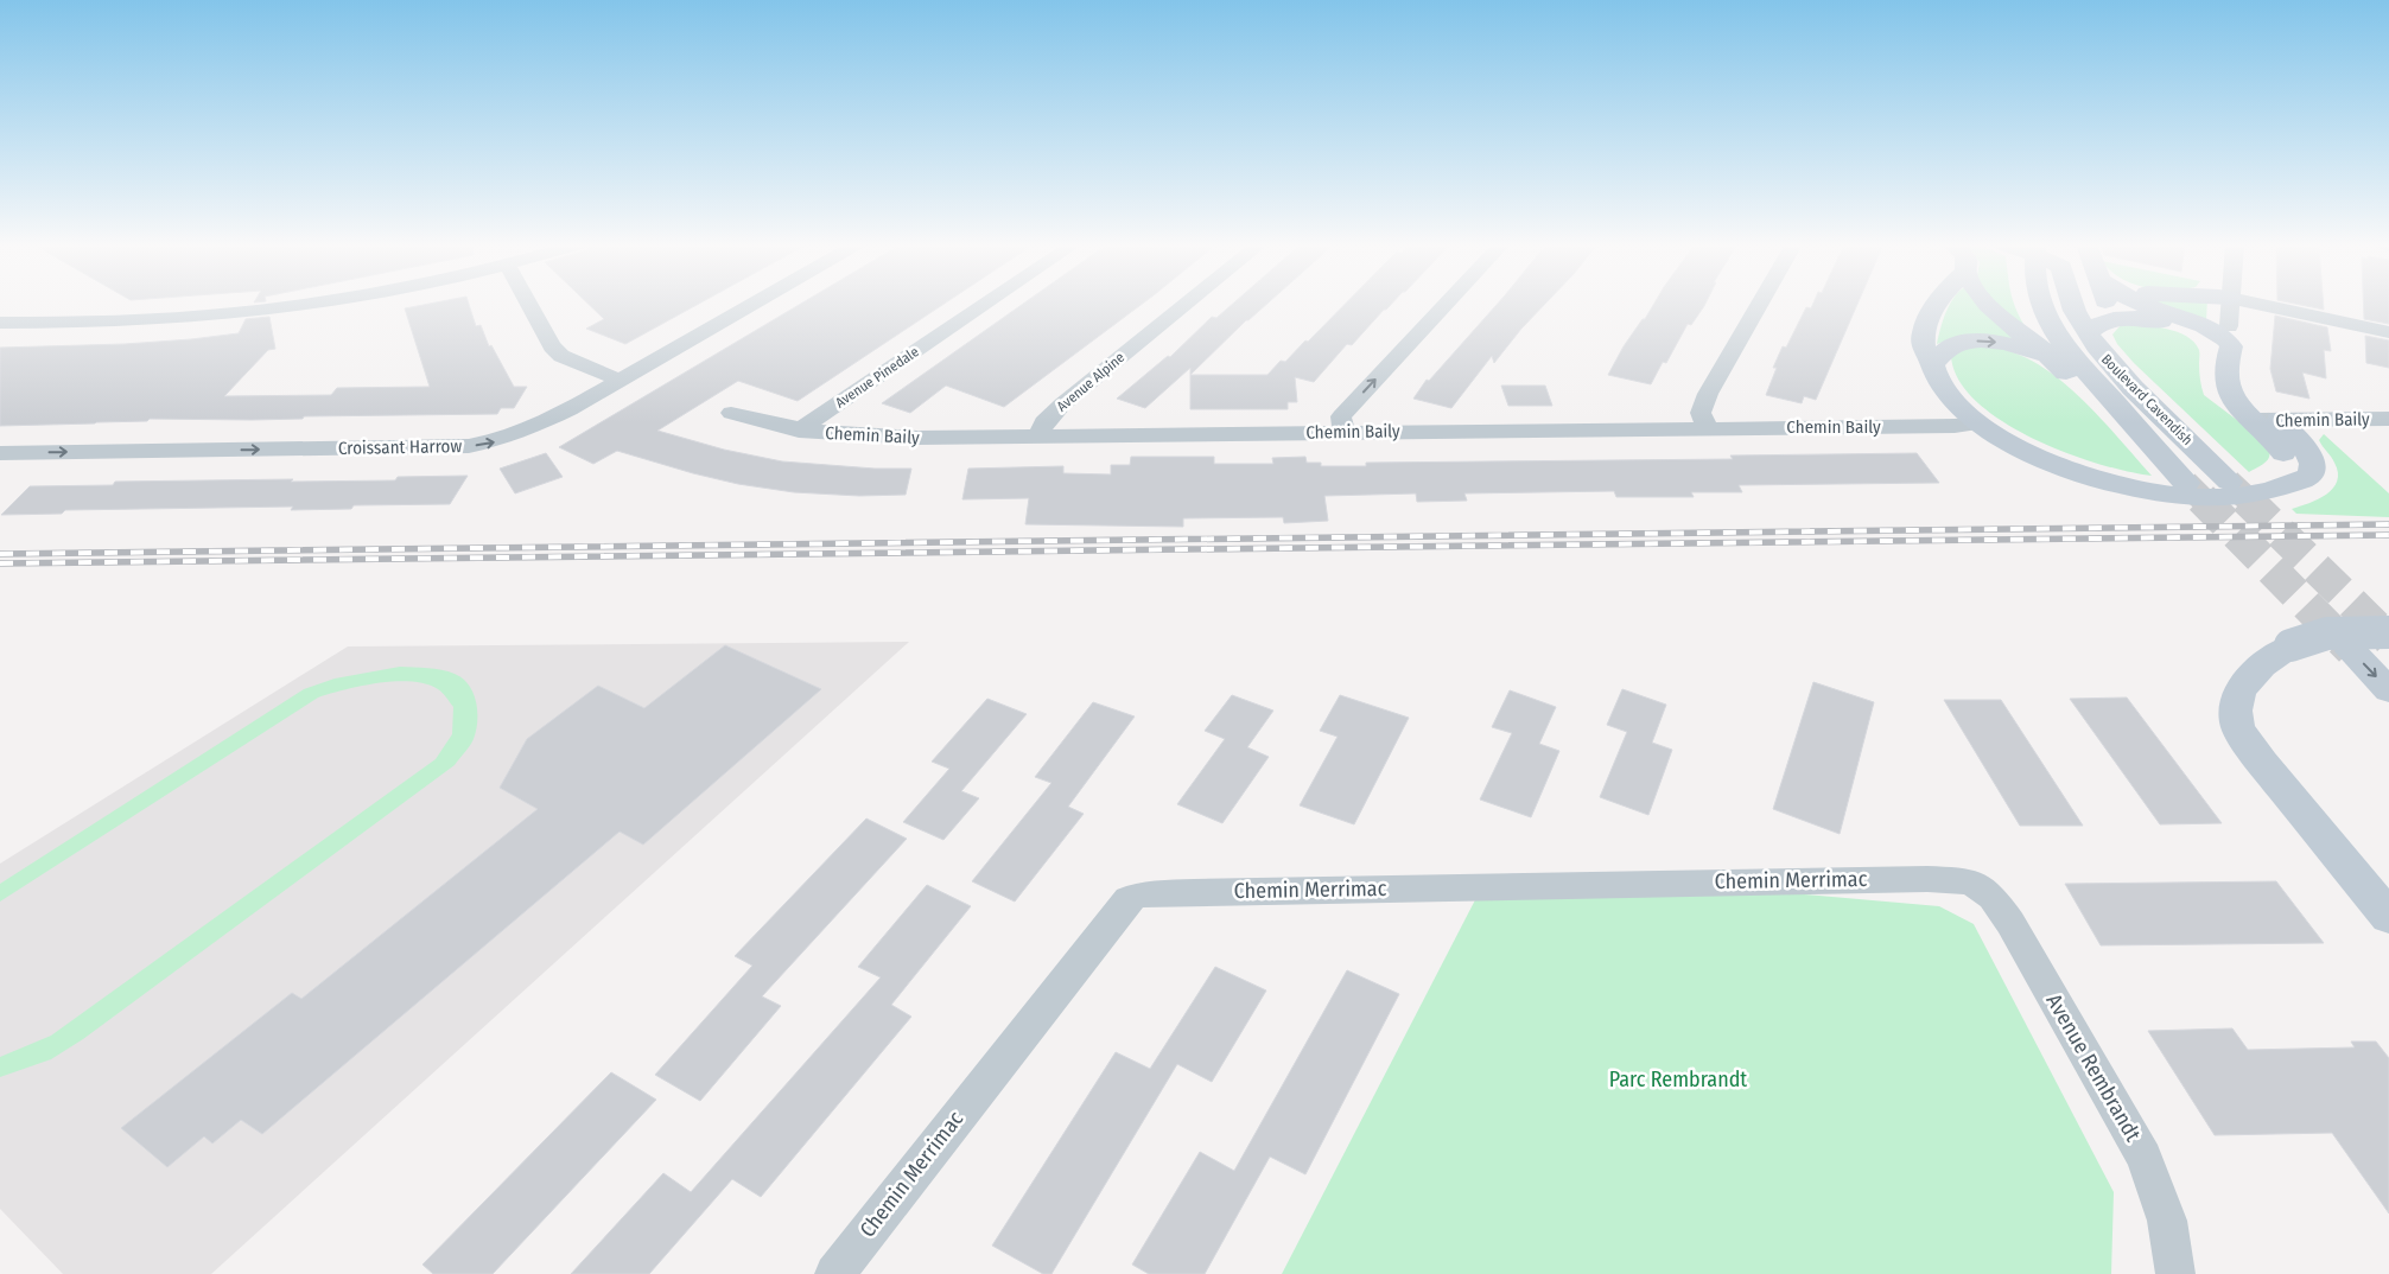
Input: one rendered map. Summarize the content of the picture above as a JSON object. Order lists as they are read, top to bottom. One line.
{"streets":{"main road":["Boulevard Cavendish"],"street":["Avenue Pinedale","Avenue Alpine","Chemin Baily","Croissant Harrow","Chemin Merrimac","Avenue Rembrandt"]},"crossings":[["Avenue Pinedale","Chemin Baily"],["Avenue Alpine","Chemin Baily"],["Chemin Merrimac","Avenue Rembrandt"]],"parks":["Parc Rembrandt"]}
